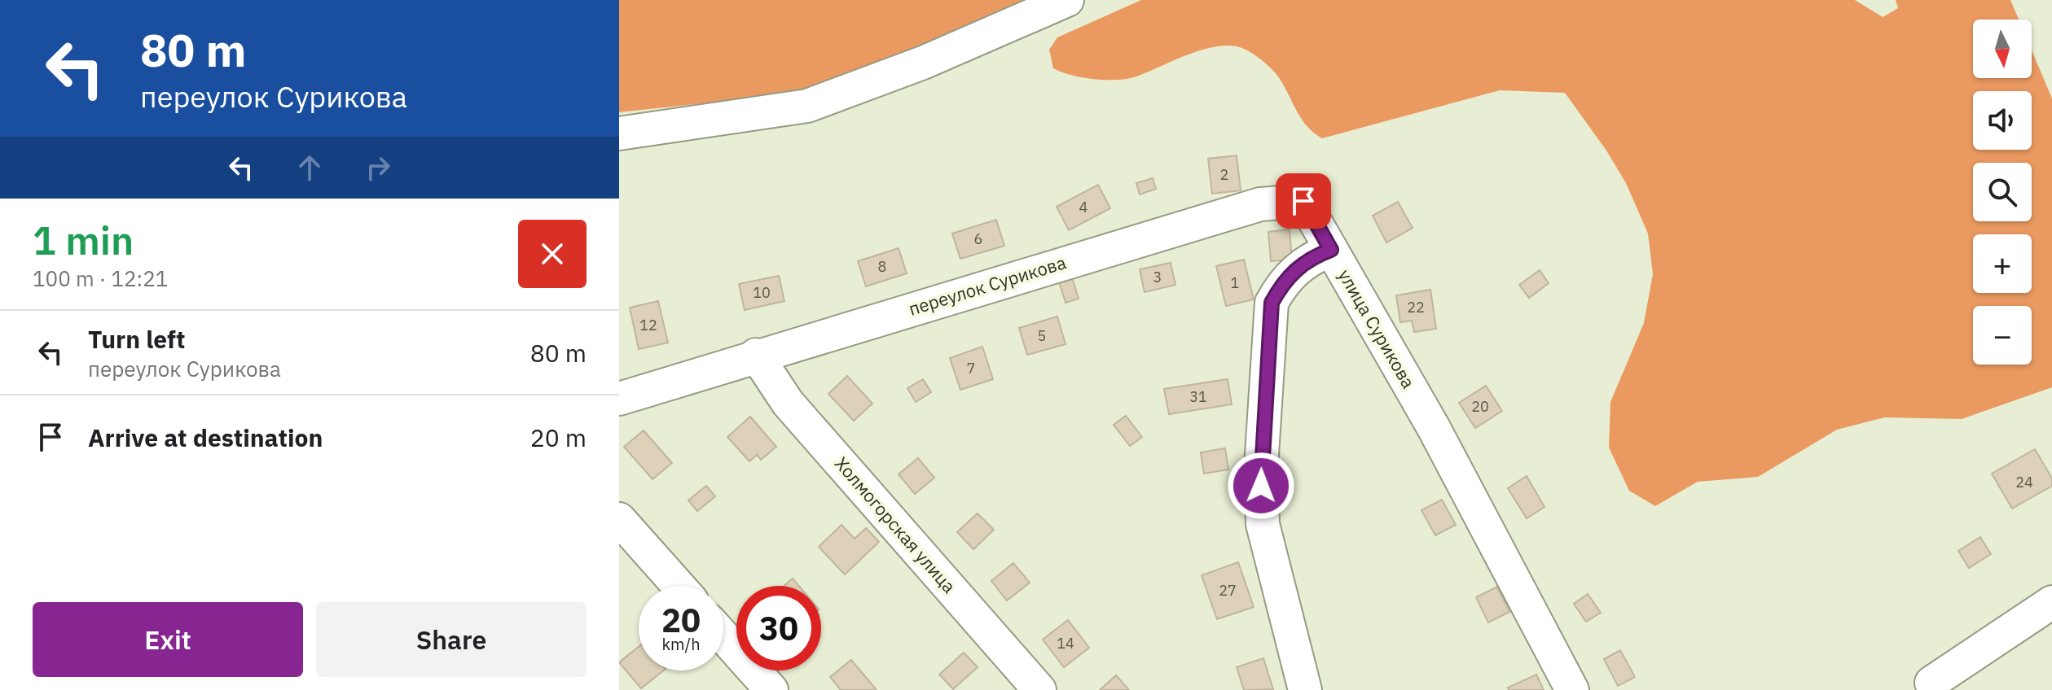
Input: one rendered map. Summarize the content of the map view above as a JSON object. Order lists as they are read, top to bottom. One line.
{"streets":{"street":["переулок Сурикова","улица Сурикова","Холмогорская улица"]},"crossings":[["переулок Сурикова","улица Сурикова"],["переулок Сурикова","Холмогорская улица"]],"house_numbers":["2","4","6","8","3","1","10","22","12","5","7","31","20","24","27","14"],"north":"bottom","page":{"turn":["80 m","переулок Сурикова"],"map_buttons":["+","−"],"heading":["1 min","100 m · 12:21"],"list":[{"name":"Turn left","note":"переулок Сурикова","value":"80 m"},{"name":"Arrive at destination","value":"20 m"}],"speed":"20 km/h","limit":"30","buttons":["Exit","Share"]}}
